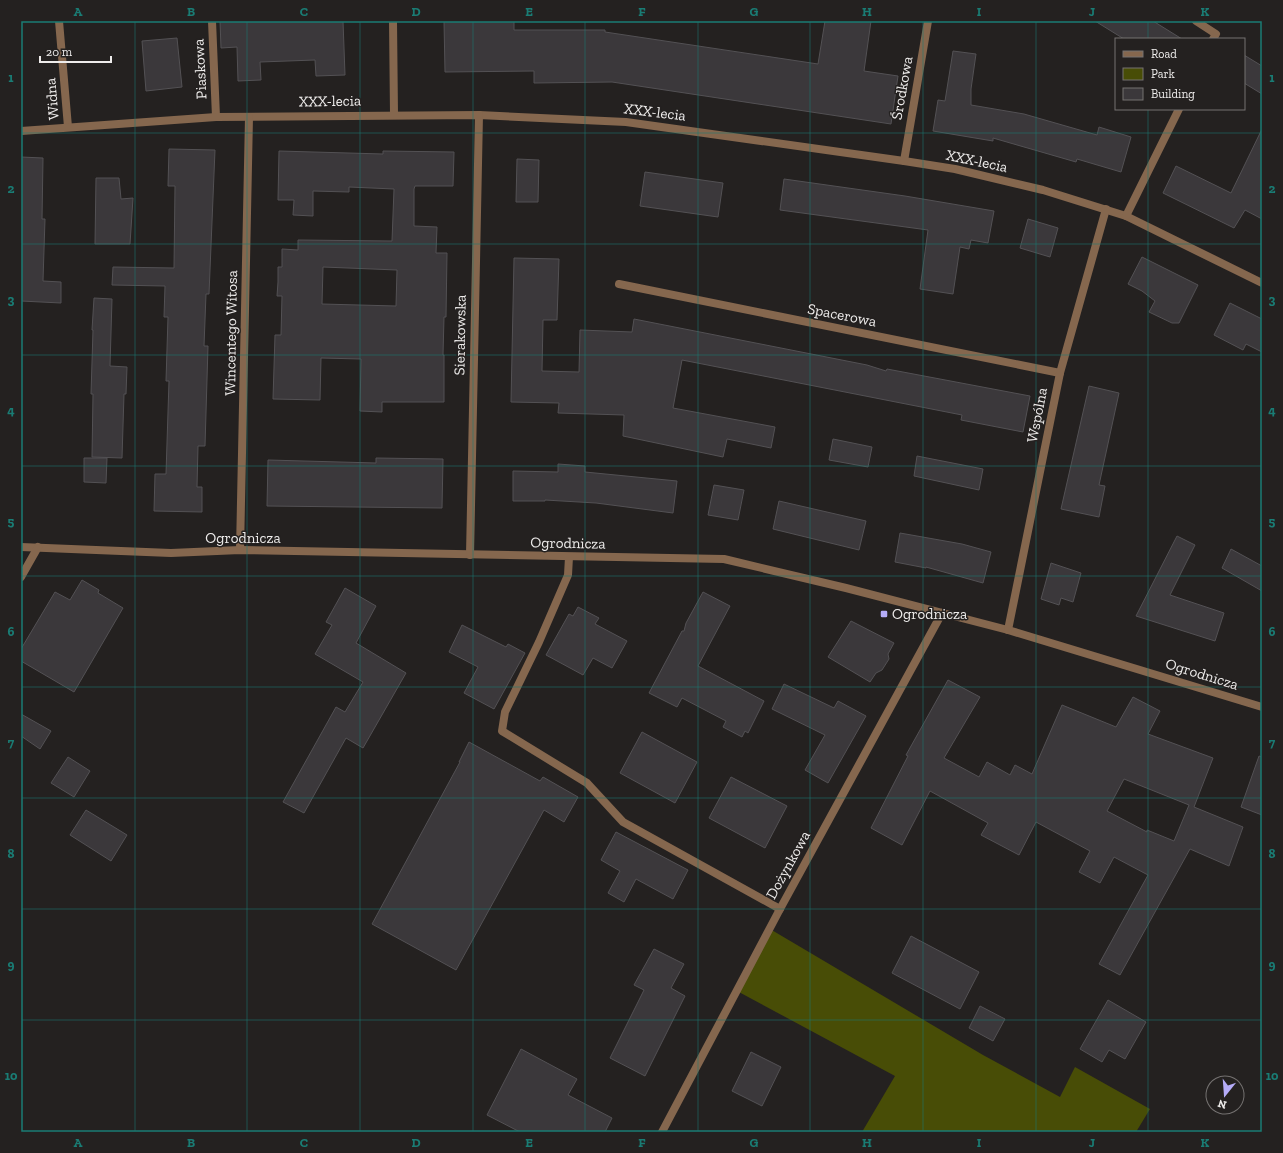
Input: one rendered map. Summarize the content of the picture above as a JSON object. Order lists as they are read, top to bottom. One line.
{"streets":{"street":["Piaskowa","Środkowa","Widna","XXX-lecia","Spacerowa","Wincentego Witosa","Sierakowska","Wspólna","Ogrodnicza","Dożynkowa"]},"crossings":[["Piaskowa","XXX-lecia"],["Środkowa","XXX-lecia"],["Widna","XXX-lecia"],["XXX-lecia","Wincentego Witosa"],["XXX-lecia","Sierakowska"],["XXX-lecia","Wspólna"],["Spacerowa","Wspólna"],["Wincentego Witosa","Ogrodnicza"],["Sierakowska","Ogrodnicza"],["Wspólna","Ogrodnicza"],["Ogrodnicza","Dożynkowa"]],"places":{"transit":["Ogrodnicza"]},"legend":["Road","Park","Building"],"scale_bar":"20 m","north":"bottom","grid":{"columns":["A","B","C","D","E","F","G","H","I","J","K"],"rows":["1","2","3","4","5","6","7","8","9","10"]}}
